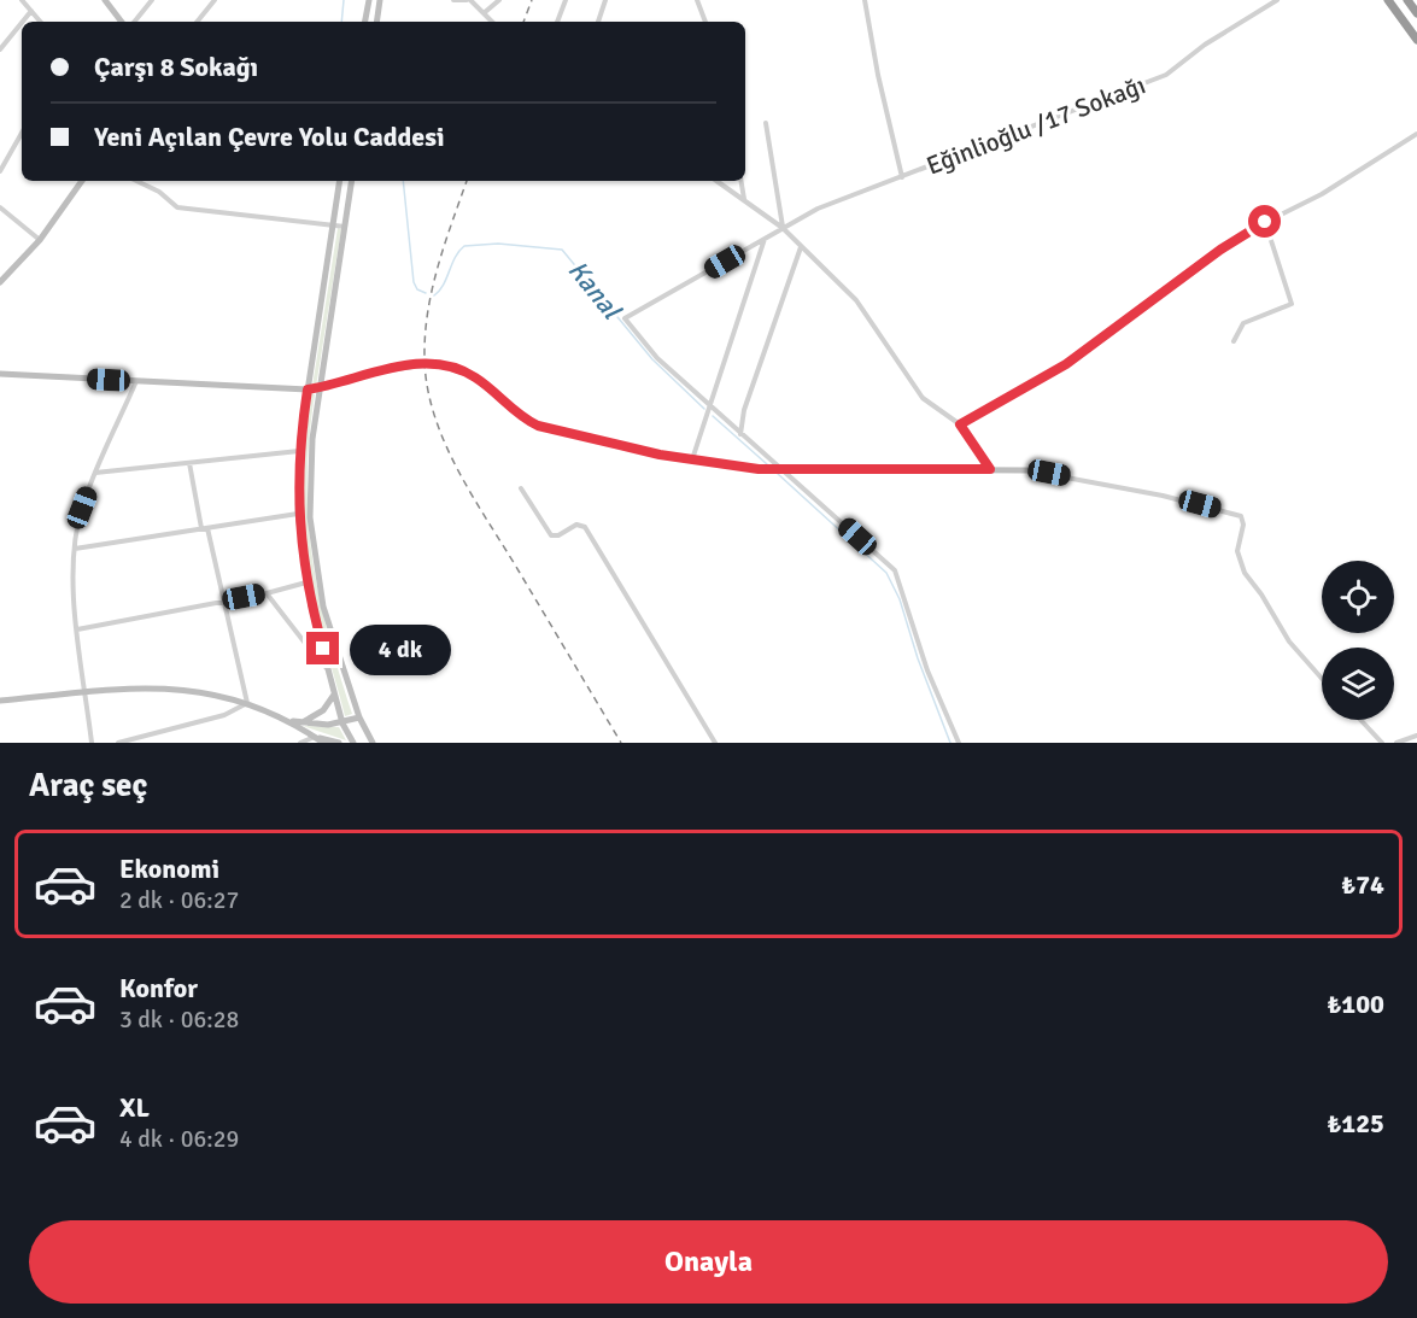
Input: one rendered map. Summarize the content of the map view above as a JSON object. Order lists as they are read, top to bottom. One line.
{"streets":{"street":["Eğinlioğlu /17 Sokağı"]},"water":["Kanal"],"page":{"banner":["Çarşı 8 Sokağı","Yeni Açılan Çevre Yolu Caddesi"],"bubble":"4 dk","heading":"Araç seç","list":[{"name":"Ekonomi","note":"2 dk · 06:27","value":"₺74"},{"name":"Konfor","note":"3 dk · 06:28","value":"₺100"},{"name":"XL","note":"4 dk · 06:29","value":"₺125"}],"buttons":"Onayla"}}
